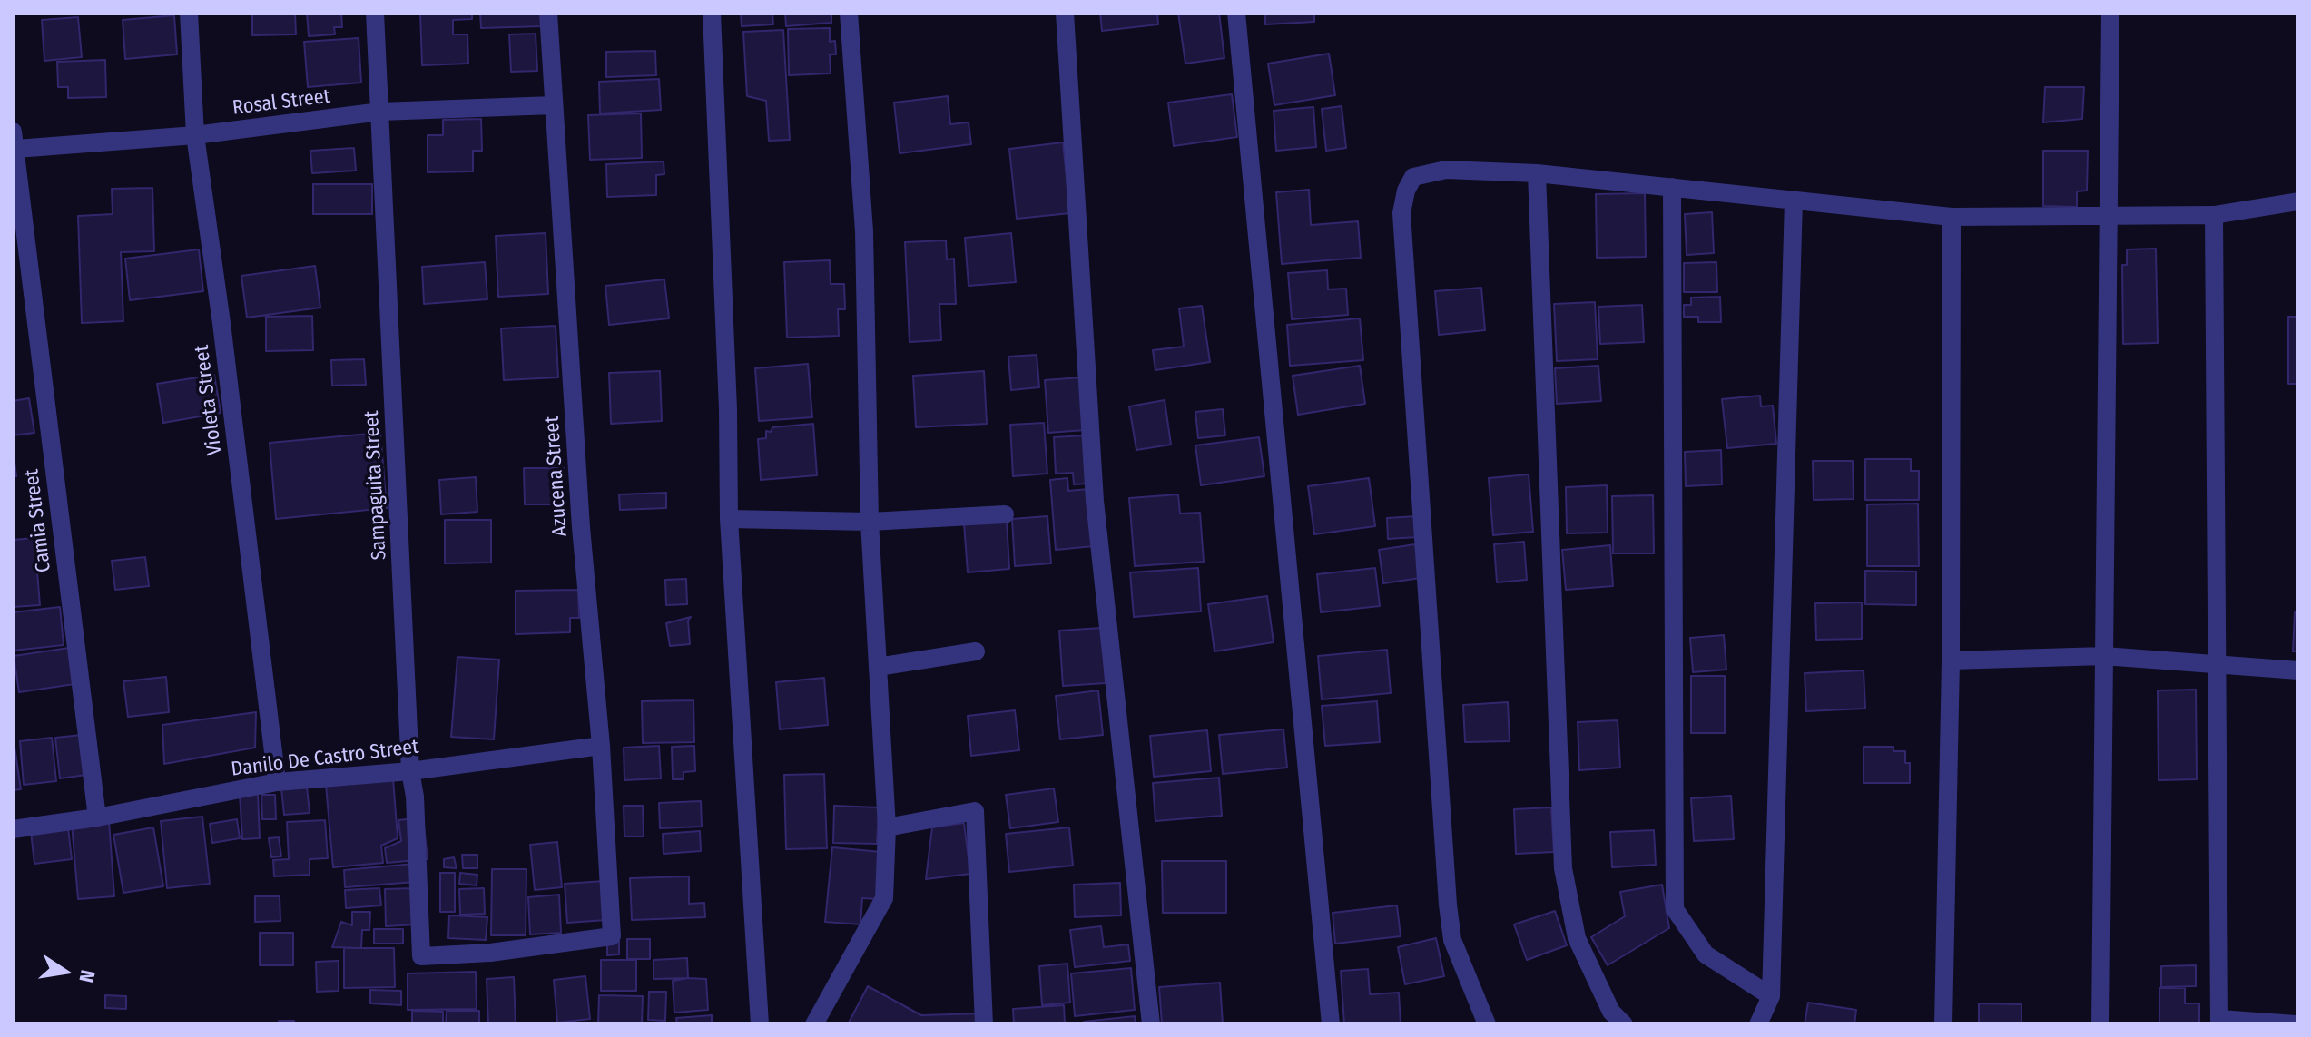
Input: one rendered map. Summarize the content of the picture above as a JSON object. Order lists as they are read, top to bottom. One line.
{"streets":{"street":["Rosal Street","Violeta Street","Azucena Street","Sampaguita Street","Camia Street","Danilo De Castro Street"]},"crossings":[["Rosal Street","Violeta Street"],["Rosal Street","Azucena Street"],["Rosal Street","Sampaguita Street"],["Rosal Street","Camia Street"],["Violeta Street","Danilo De Castro Street"],["Azucena Street","Sampaguita Street"],["Azucena Street","Danilo De Castro Street"],["Sampaguita Street","Danilo De Castro Street"],["Camia Street","Danilo De Castro Street"]],"north":"right"}
